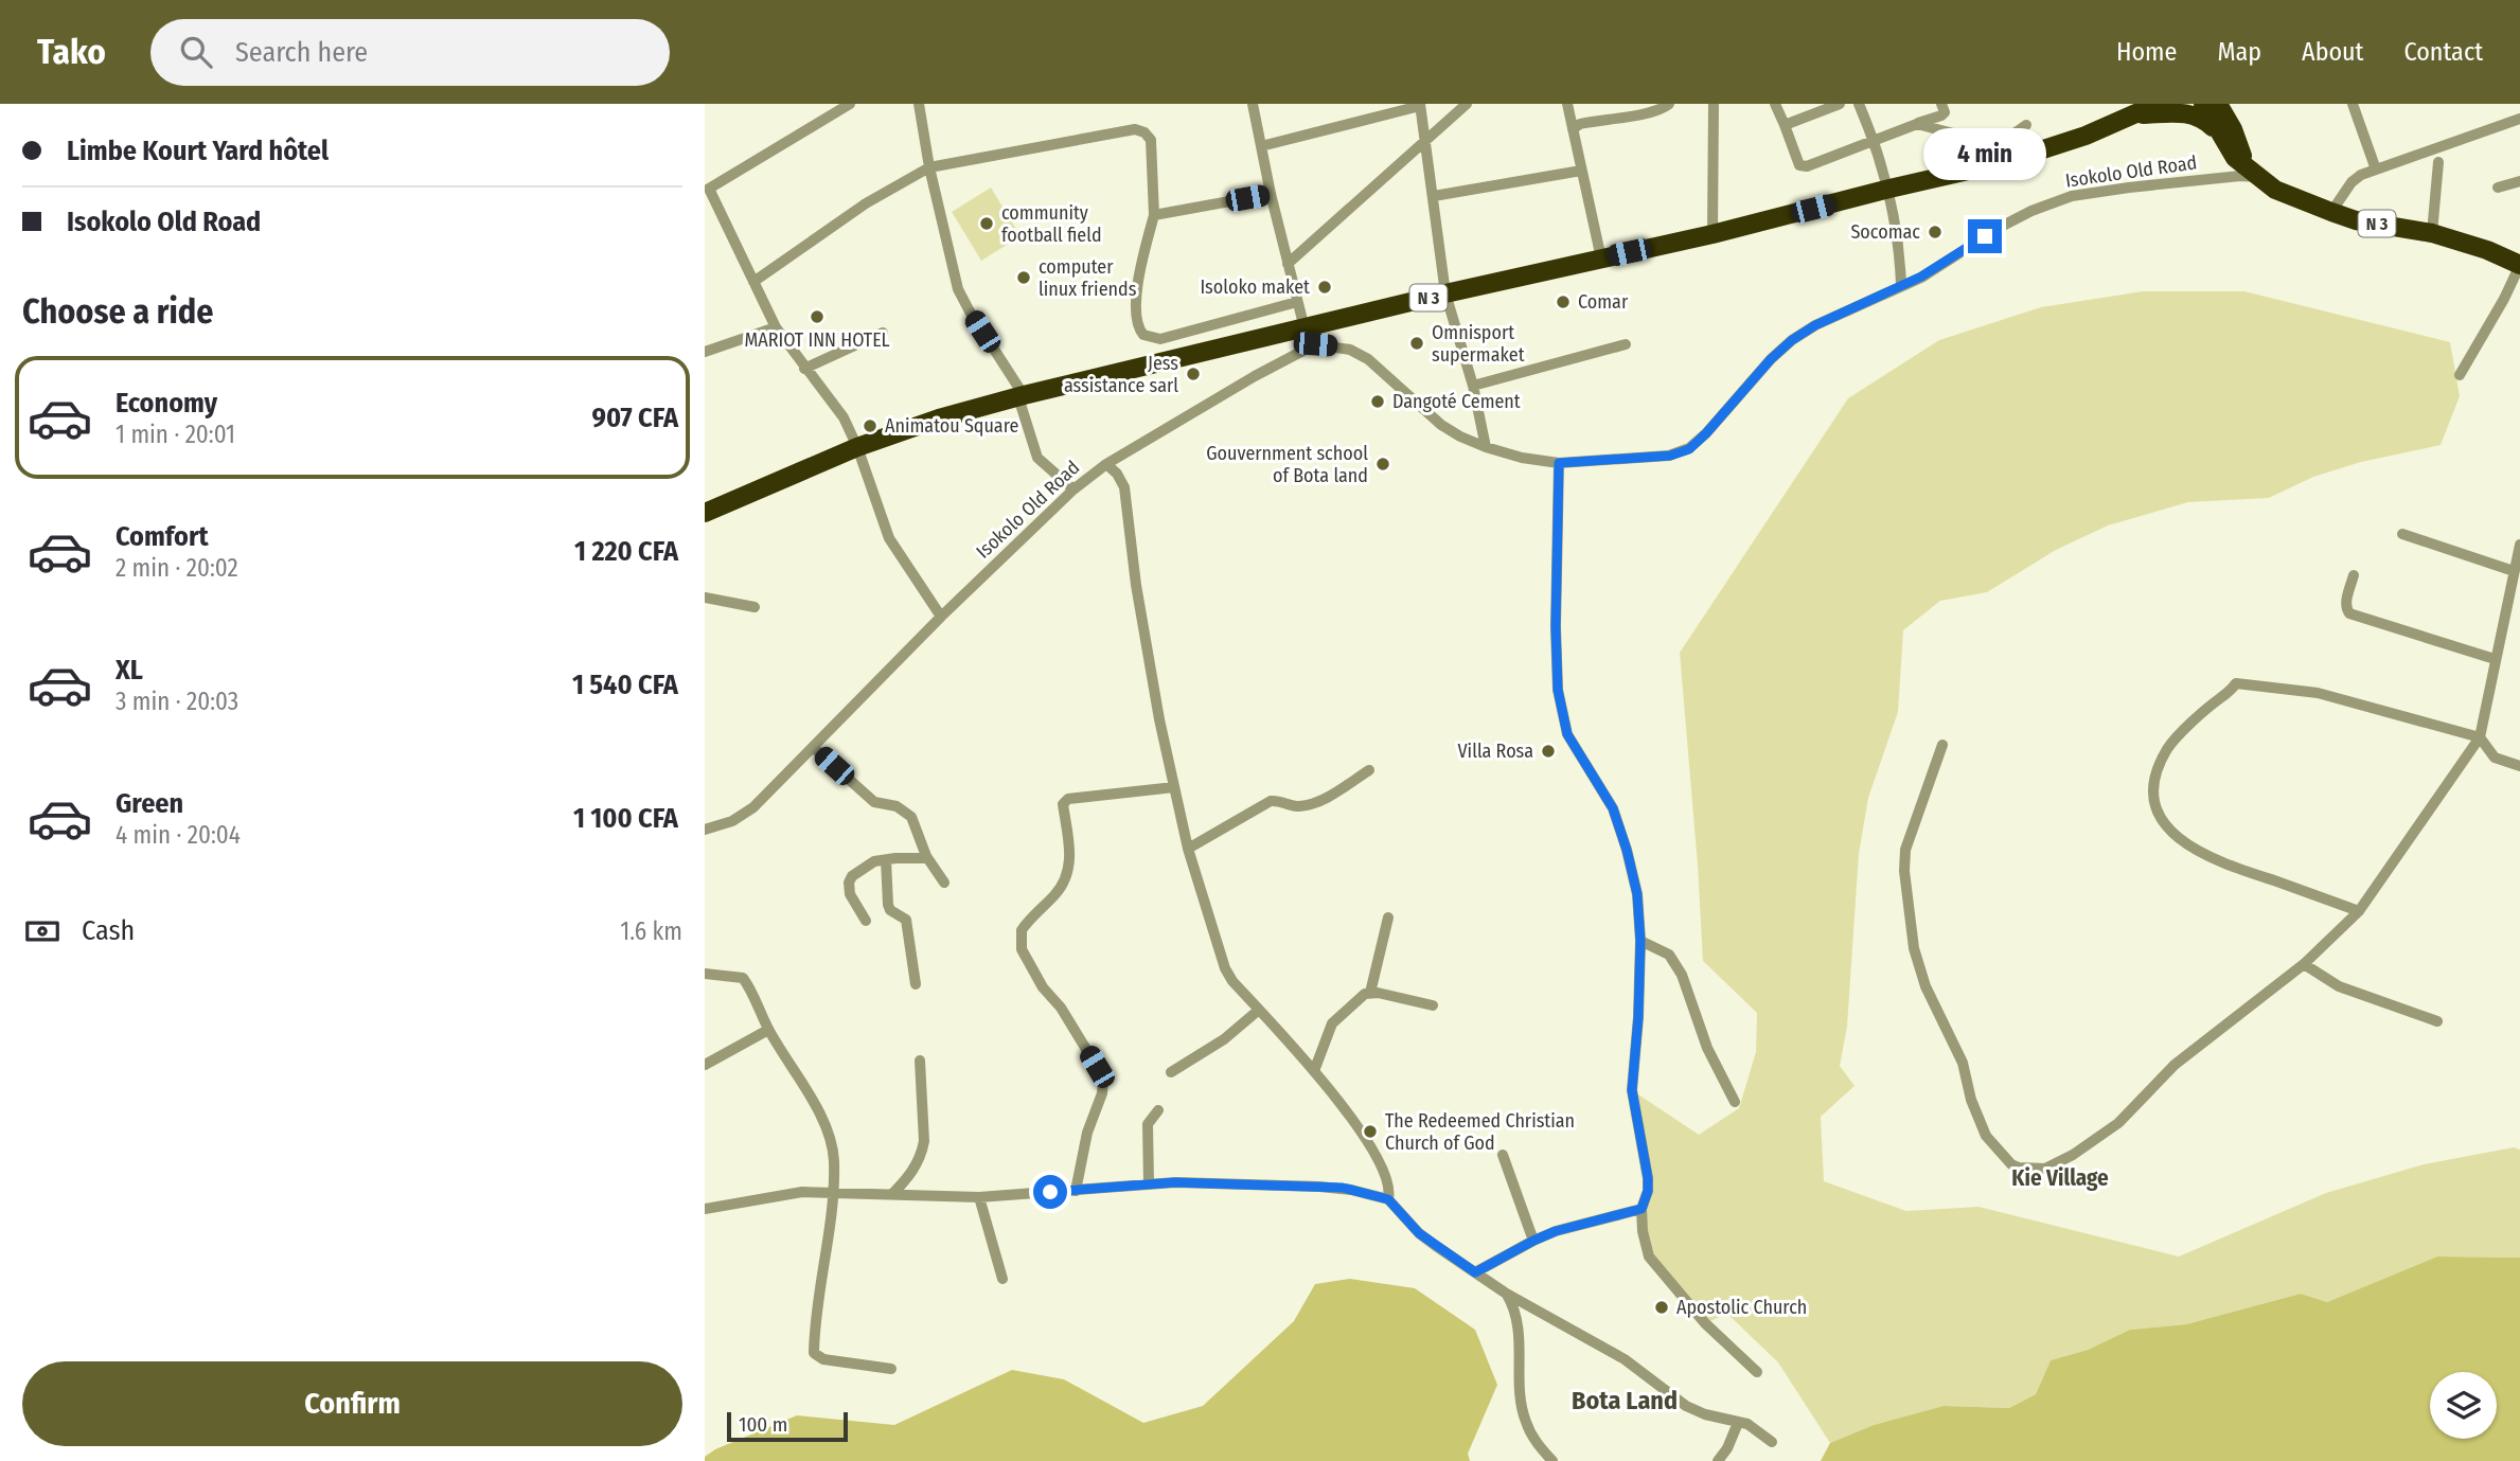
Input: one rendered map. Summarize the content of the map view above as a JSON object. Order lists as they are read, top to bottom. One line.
{"streets":{"highway":["N 3"],"street":["Isokolo Old Road"]},"crossings":[["Isokolo Old Road","N 3"]],"districts":["Kie Village","Bota Land"],"places":["community football field","Socomac","computer linux friends","Isoloko maket","Comar","MARIOT INN HOTEL","Omnisport supermaket","Jess assistance sarl","Dangoté Cement","Animatou Square","Gouvernment school of Bota land","Villa Rosa","The Redeemed Christian Church of God","Apostolic Church"],"scale_bar":"100 m","page":{"header":"Tako","search":"Search here","nav":["Home","Map","About","Contact"],"banner":["Limbe Kourt Yard hôtel","Isokolo Old Road"],"bubble":"4 min","heading":"Choose a ride","list":[{"name":"Economy","note":"1 min · 20:01","value":"907 CFA"},{"name":"Comfort","note":"2 min · 20:02","value":"1 220 CFA"},{"name":"XL","note":"3 min · 20:03","value":"1 540 CFA"},{"name":"Green","note":"4 min · 20:04","value":"1 100 CFA"}],"pay":["Cash","1.6 km"],"buttons":"Confirm","scale":"100 m"}}
